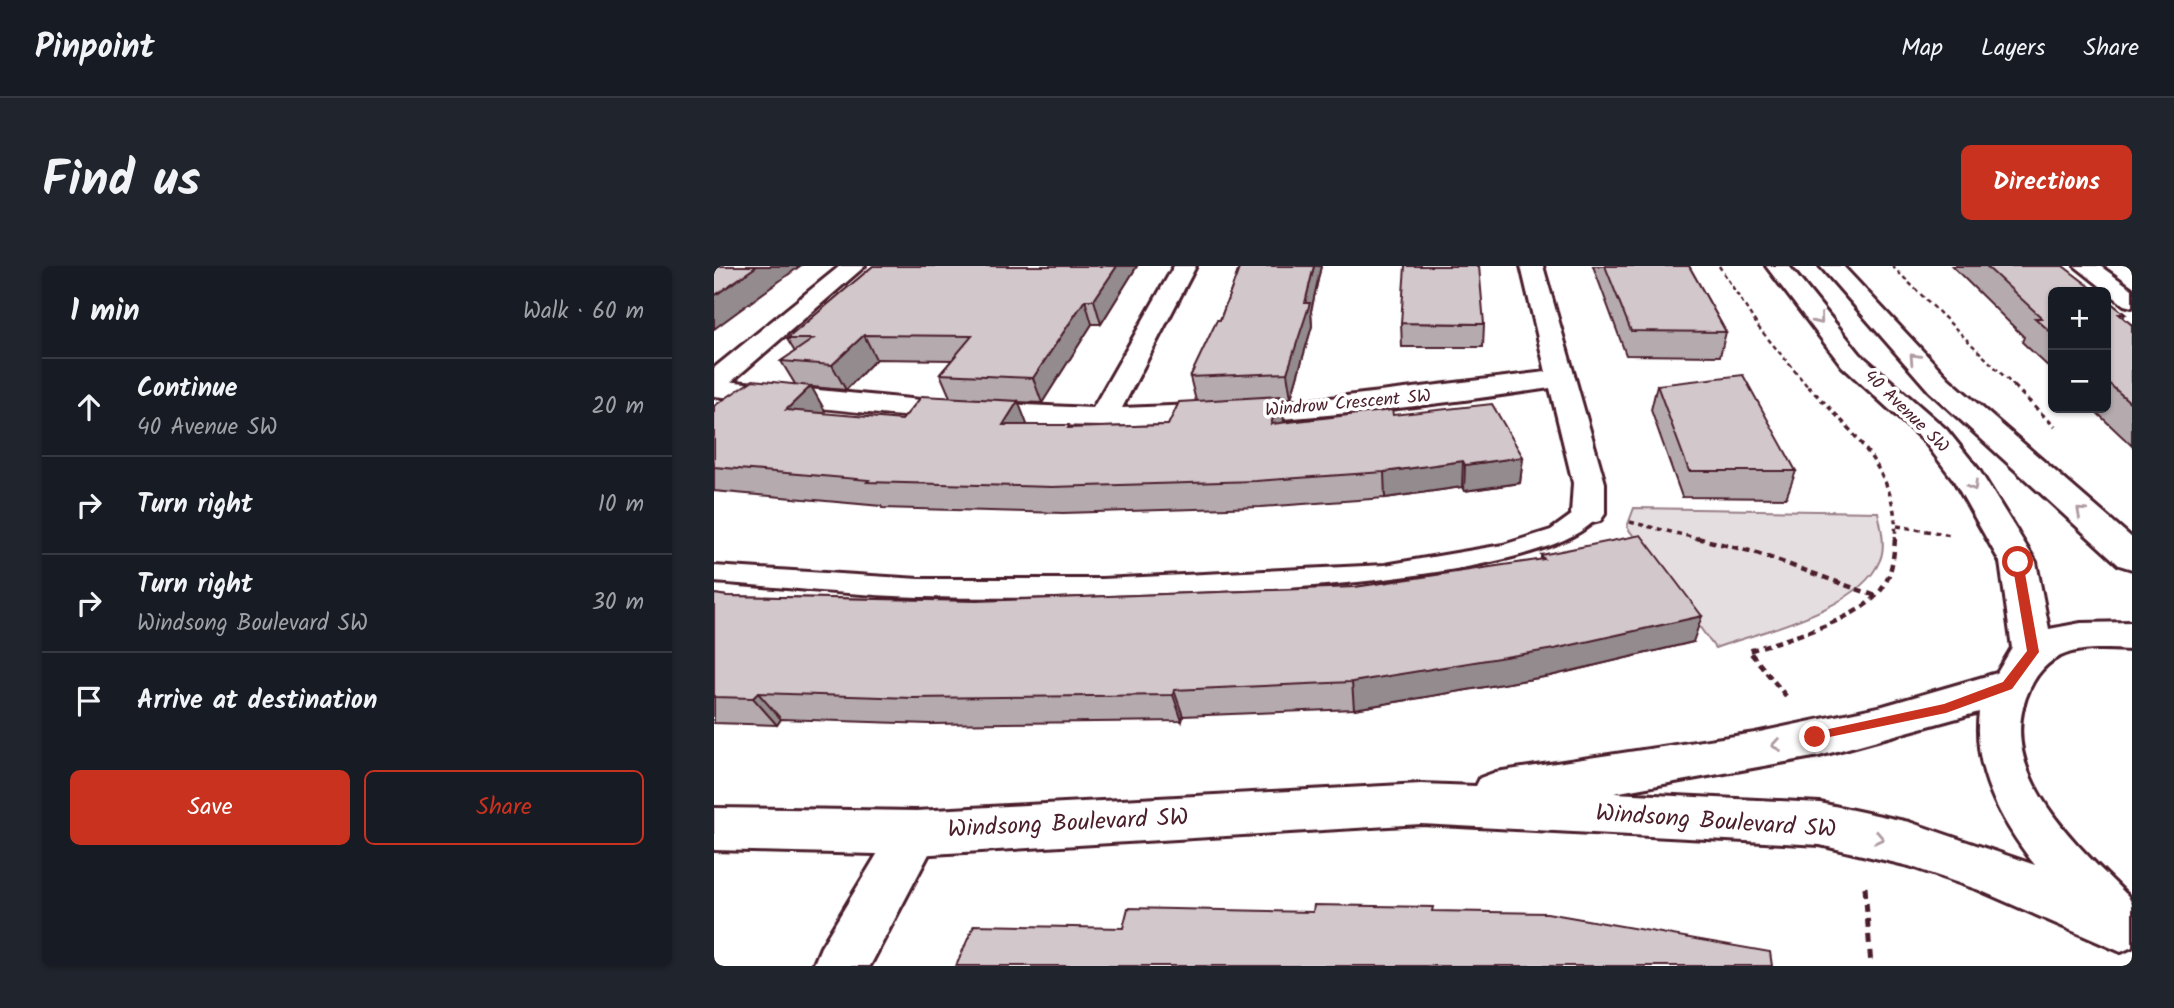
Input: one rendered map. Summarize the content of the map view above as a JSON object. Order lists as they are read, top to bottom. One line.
{"streets":{"street":["Windrow Crescent SW","40 Avenue SW","Windsong Boulevard SW"]},"crossings":[["40 Avenue SW","Windsong Boulevard SW"]],"page":{"header":"Pinpoint","nav":["Map","Layers","Share"],"title":"Find us","buttons":["Directions",["Save","Share"]],"heading":["1 min","Walk · 60 m"],"map_buttons":["+","−"],"list":[["Continue","40 Avenue SW","20 m"],["Turn right","10 m"],["Turn right","Windsong Boulevard SW","30 m"],"Arrive at destination"]}}
